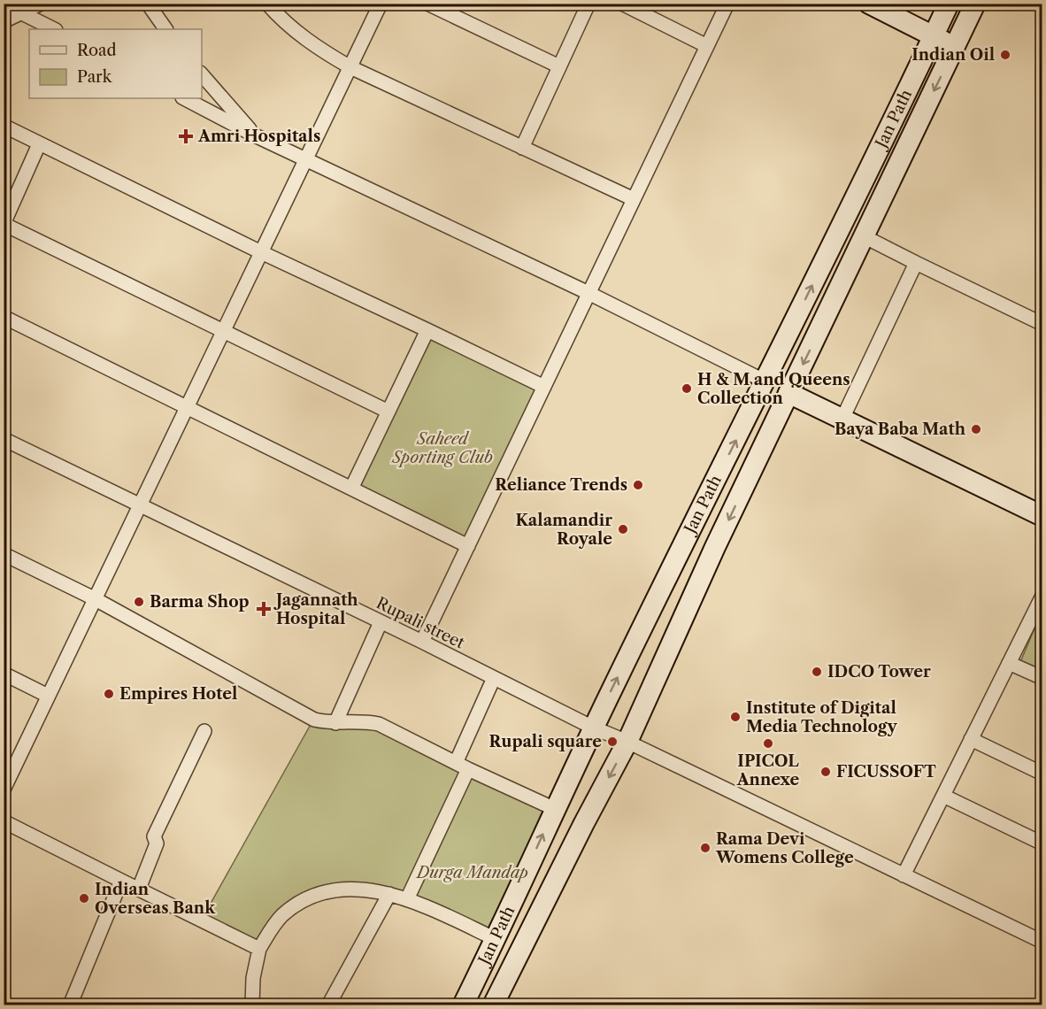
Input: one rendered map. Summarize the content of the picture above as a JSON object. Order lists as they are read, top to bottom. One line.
{"streets":{"main road":["Jan Path"],"street":["Rupali street"]},"crossings":[["Jan Path","Rupali street"]],"parks":["Saheed Sporting Club","Durga Mandap"],"places":{"other":["Indian Oil","H & M and Queens Collection","Baya Baba Math","Reliance Trends","Kalamandir Royale","Barma Shop","IDCO Tower","Empires Hotel","Institute of Digital Media Technology","Rupali square","IPICOL Annexe","FICUSSOFT","Rama Devi Womens College","Indian Overseas Bank"],"health":["Amri Hospitals","Jagannath Hospital"]},"legend":["Road","Park"]}
